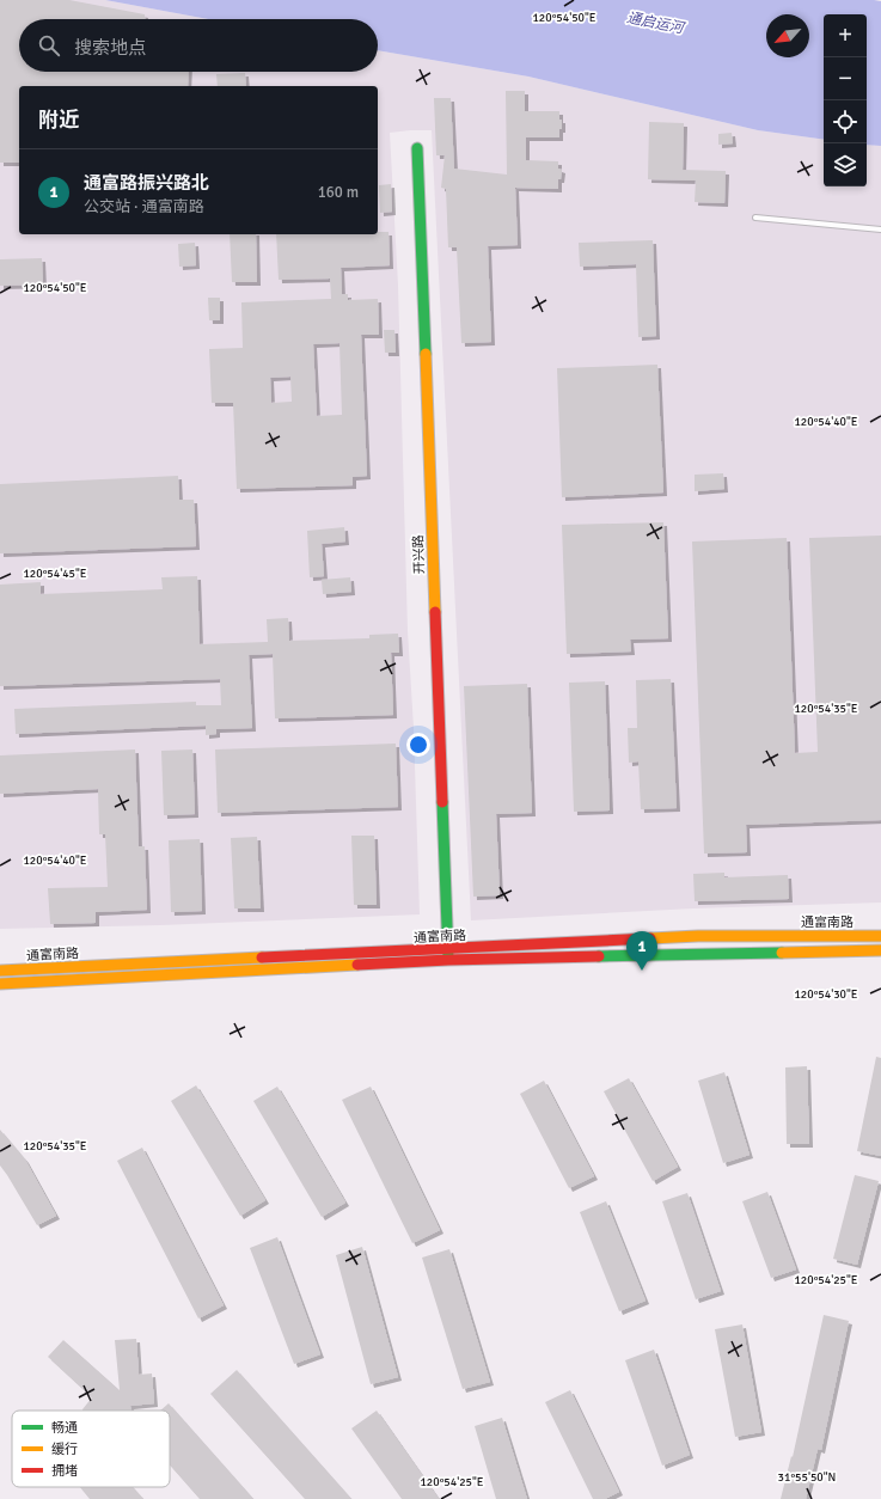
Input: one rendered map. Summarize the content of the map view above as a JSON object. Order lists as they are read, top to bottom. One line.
{"streets":{"main road":["开兴路","通富南路"]},"crossings":[["开兴路","通富南路"]],"water":["通启运河"],"legend":["畅通","缓行","拥堵"],"north":"bottom left","page":{"map_buttons":["+","−"],"search":"搜索地点","heading":"附近","list":[{"mark":"1","name":"通富路振兴路北","note":"公交站 · 通富南路","value":"160 m"}],"pins":"1"},"coordinates":["120°54'50\"E","120°54'40\"E","120°54'45\"E","120°54'35\"E","120°54'30\"E","120°54'25\"E","31°55'50\"N"]}
